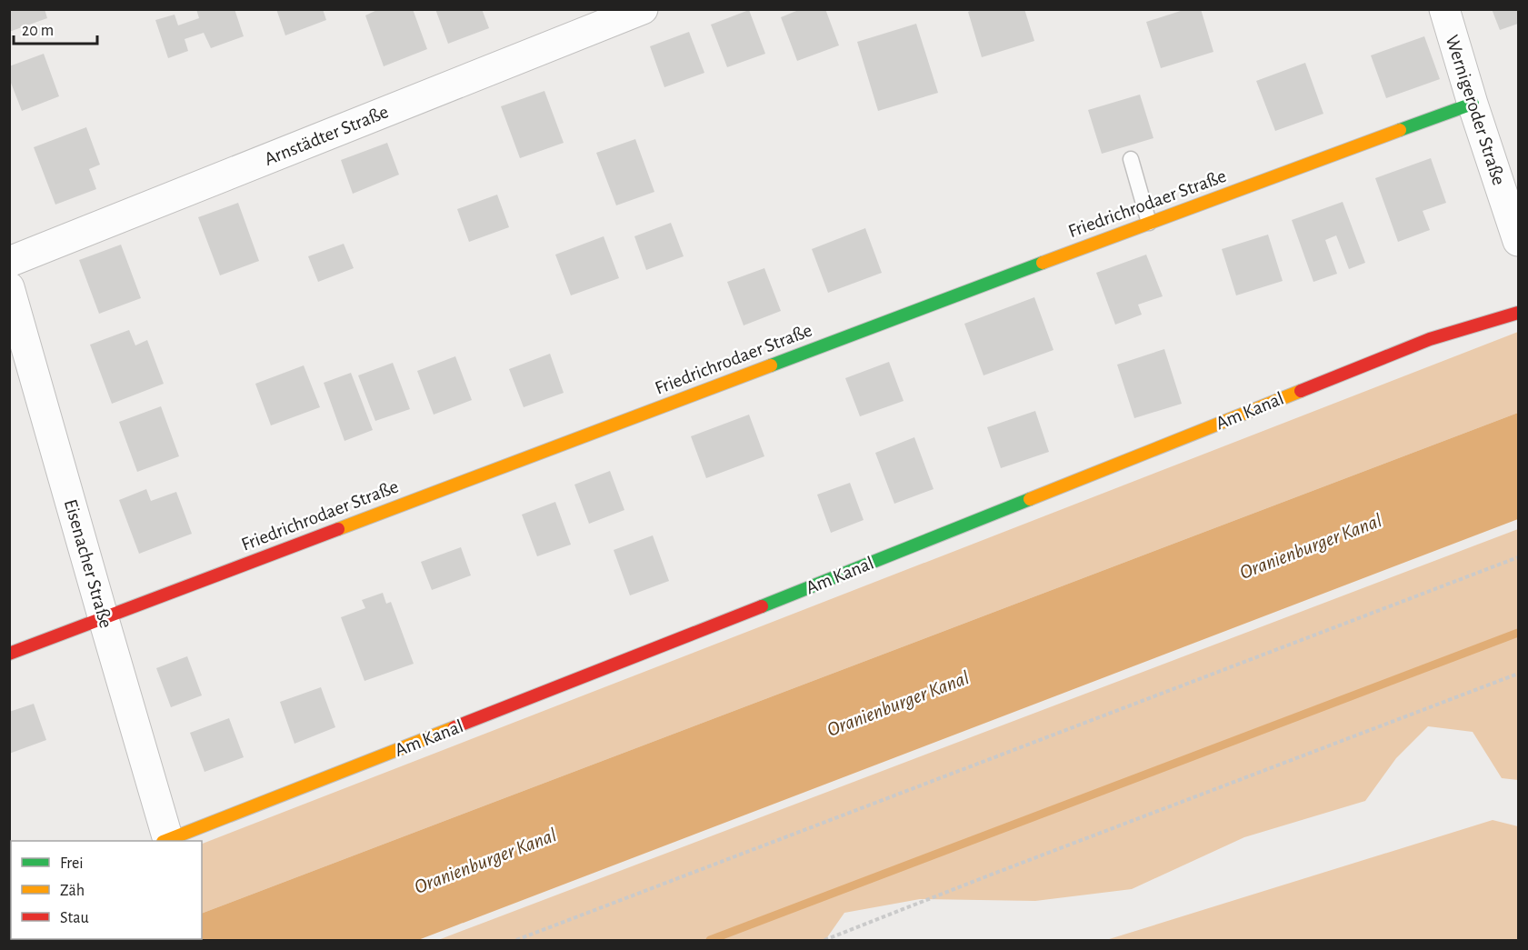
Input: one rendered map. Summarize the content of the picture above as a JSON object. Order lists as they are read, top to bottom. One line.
{"streets":{"street":["Wernigeroder Straße","Arnstädter Straße","Friedrichrodaer Straße","Am Kanal","Eisenacher Straße"]},"crossings":[["Wernigeroder Straße","Friedrichrodaer Straße"],["Friedrichrodaer Straße","Eisenacher Straße"],["Am Kanal","Eisenacher Straße"]],"water":["Oranienburger Kanal"],"legend":["Frei","Zäh","Stau"],"scale_bar":"20 m"}
